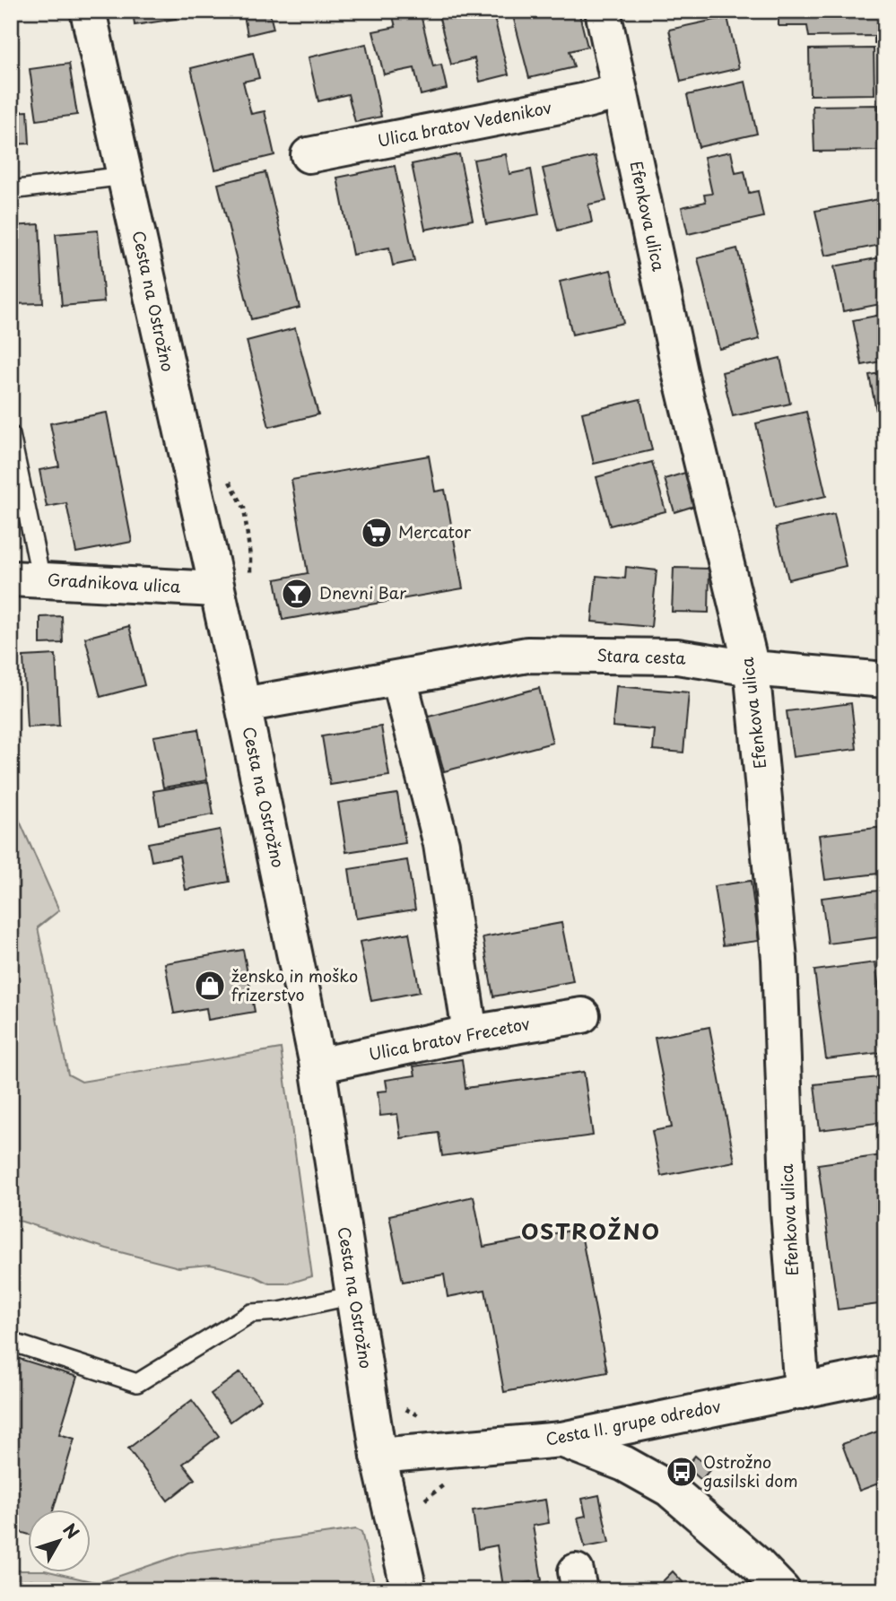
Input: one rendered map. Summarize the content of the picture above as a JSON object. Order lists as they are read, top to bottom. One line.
{"streets":{"street":["Ulica bratov Vedenikov","Efenkova ulica","Cesta na Ostrožno","Gradnikova ulica","Stara cesta","Ulica bratov Frecetov","Cesta II. grupe odredov"]},"crossings":[["Ulica bratov Vedenikov","Efenkova ulica"],["Efenkova ulica","Stara cesta"],["Efenkova ulica","Cesta II. grupe odredov"],["Cesta na Ostrožno","Gradnikova ulica"],["Cesta na Ostrožno","Stara cesta"],["Cesta na Ostrožno","Ulica bratov Frecetov"],["Cesta na Ostrožno","Cesta II. grupe odredov"]],"districts":["OSTROŽNO"],"places":{"supermarket":["Mercator"],"bar":["Dnevni Bar"],"shop":["žensko in moško frizerstvo"],"bus stop":["Ostrožno gasilski dom"]},"north":"top right"}
